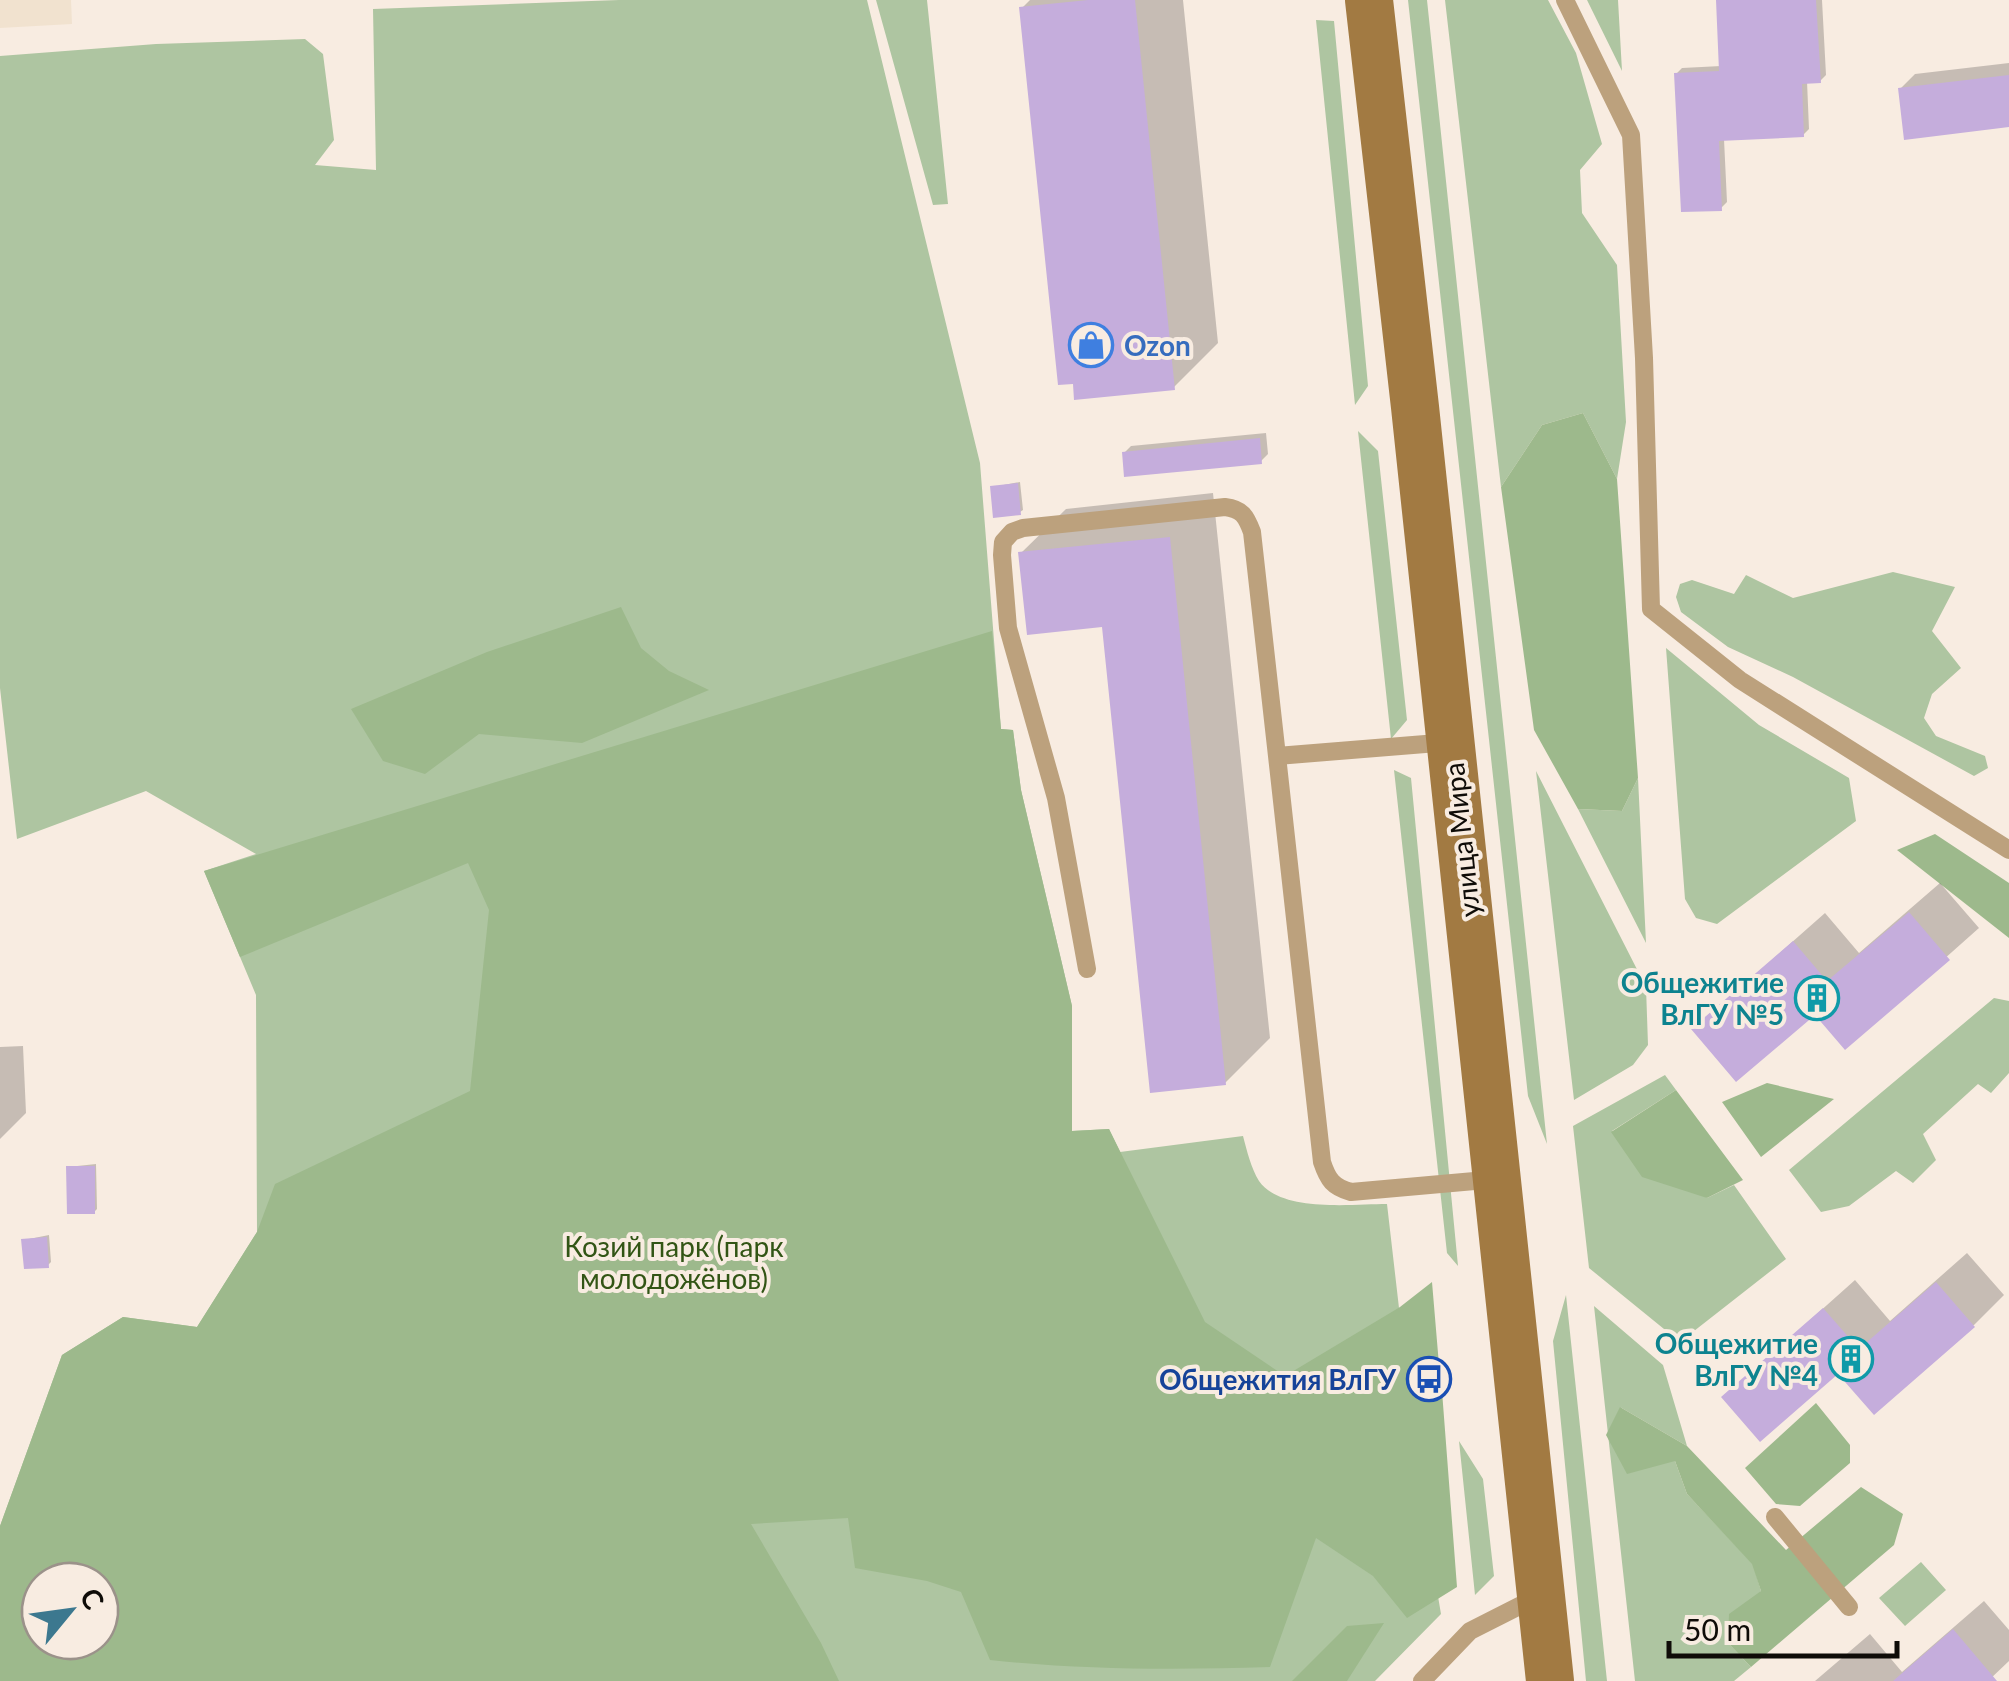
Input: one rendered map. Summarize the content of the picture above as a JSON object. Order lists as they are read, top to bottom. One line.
{"streets":{"main road":["улица Мира"]},"parks":["Козий парк (парк молодожёнов)"],"places":{"shop":["Ozon"],"building":["Общежитие ВлГУ №5","Общежитие ВлГУ №4"],"bus stop":["Общежития ВлГУ"]},"scale_bar":"50 m","north":"top right"}
